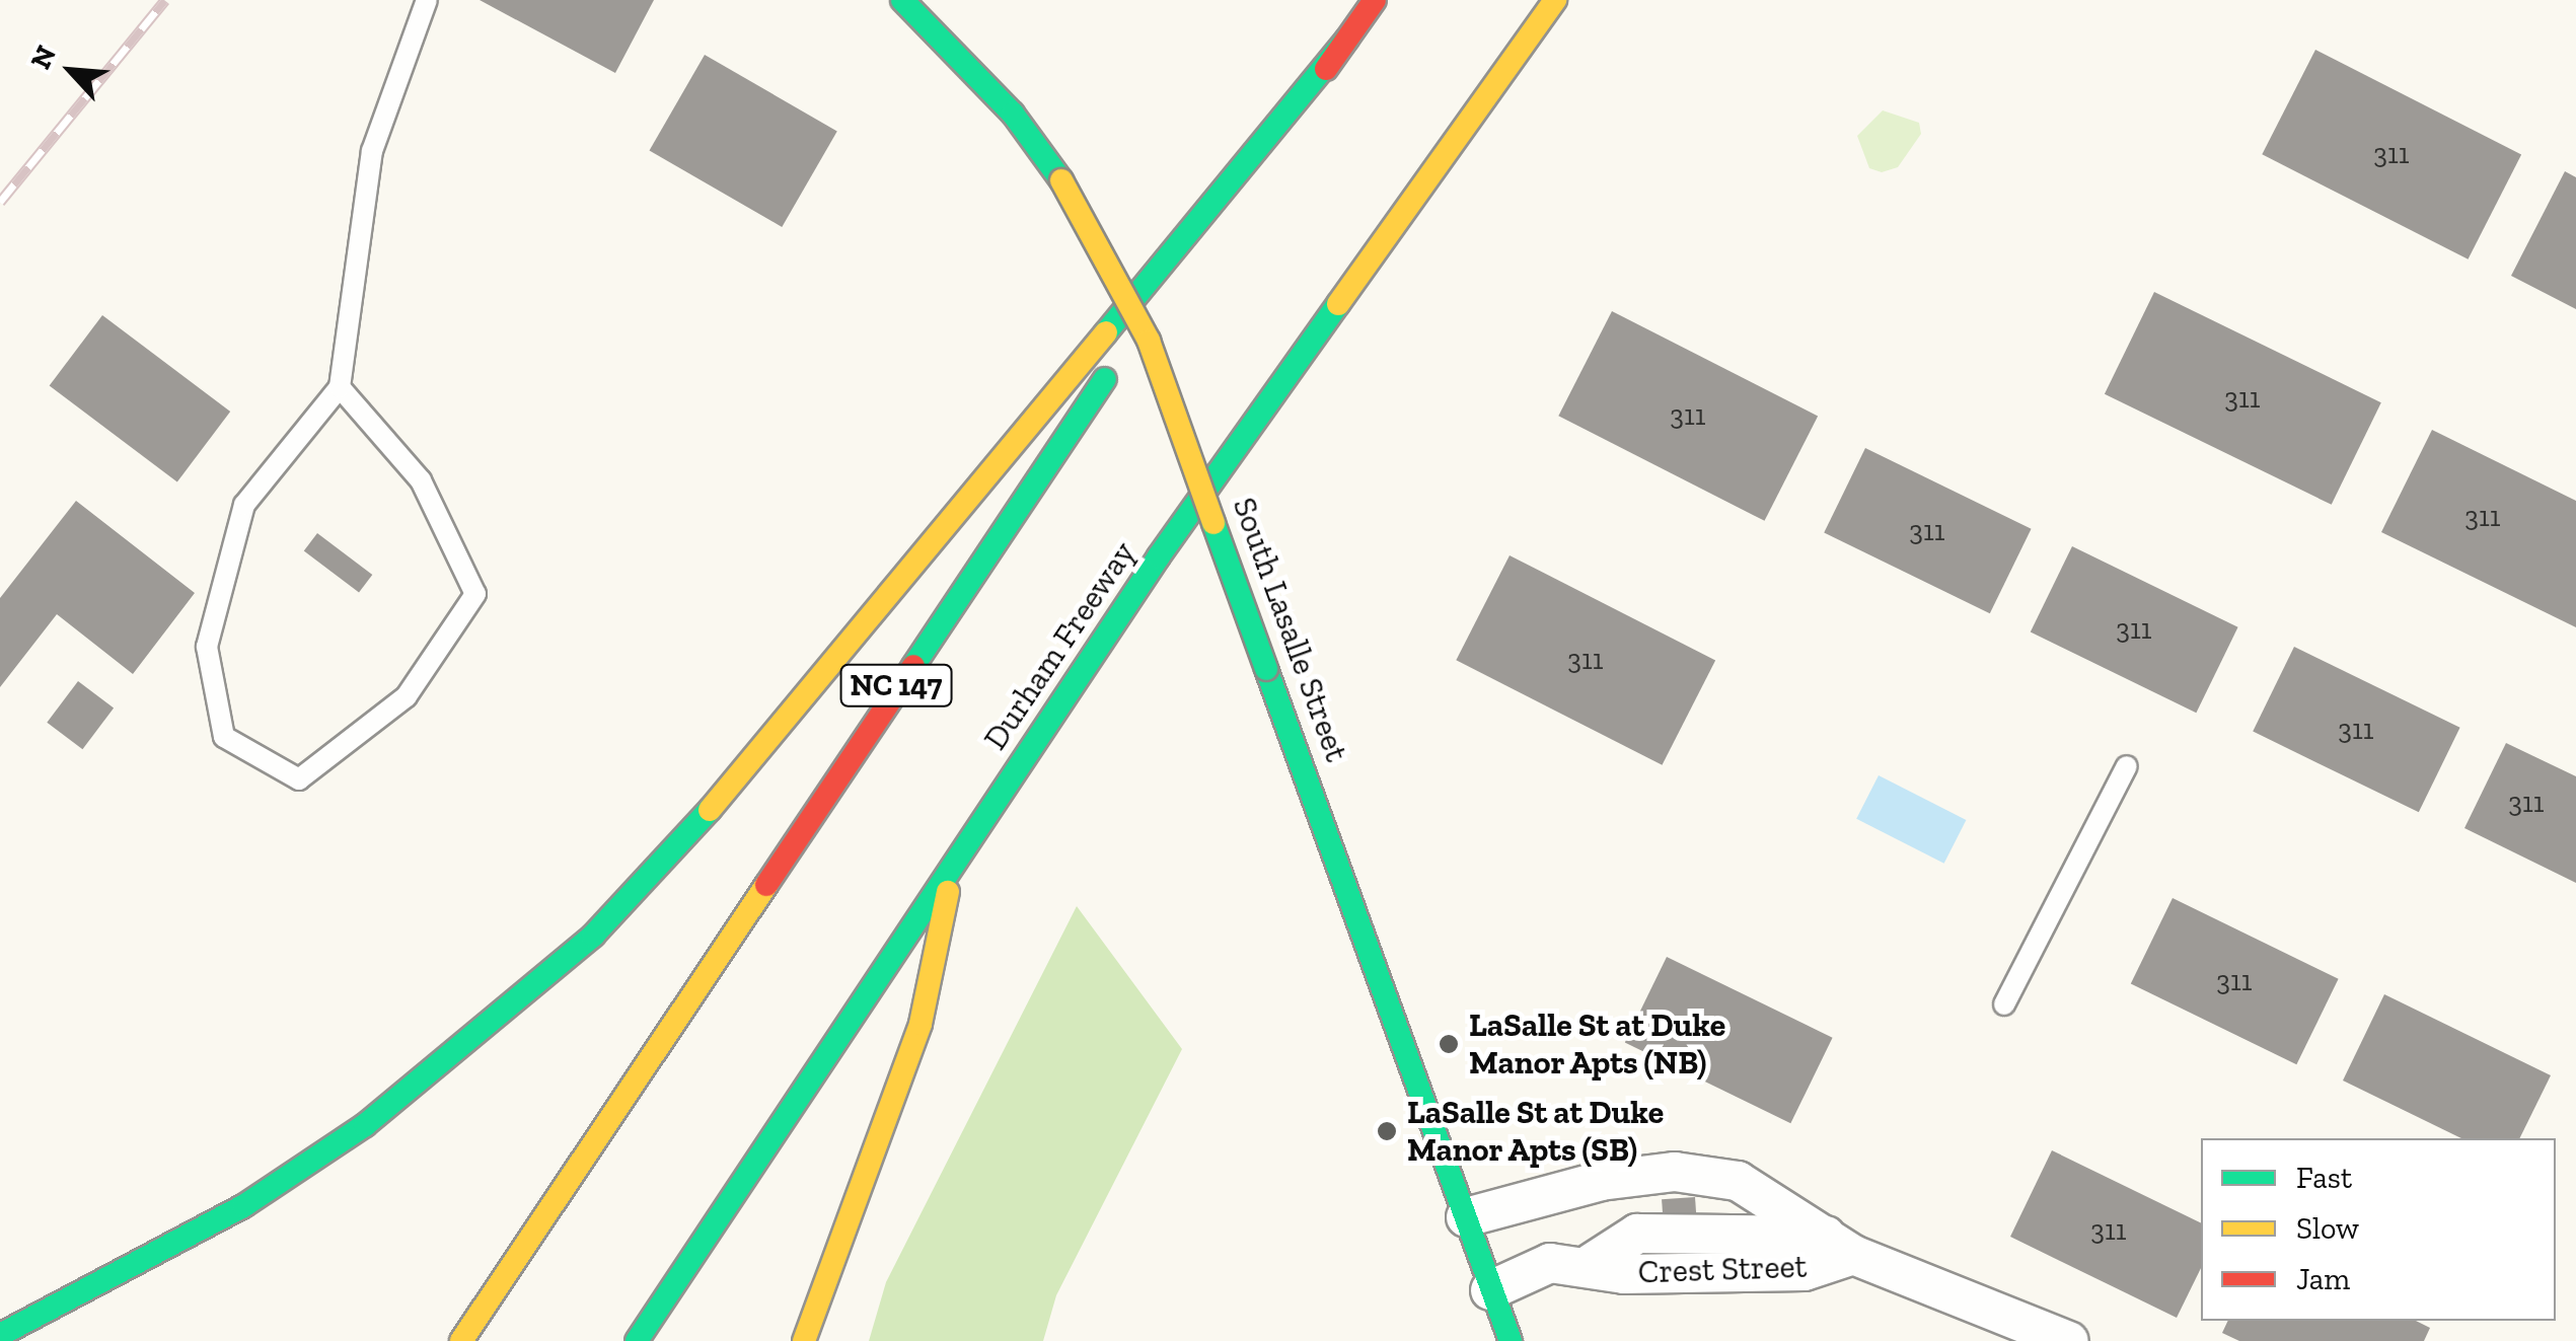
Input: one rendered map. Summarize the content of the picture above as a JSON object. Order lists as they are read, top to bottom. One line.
{"streets":{"main road":["South Lasalle Street","Durham Freeway","NC 147"],"street":["Crest Street"]},"crossings":[["South Lasalle Street","Crest Street"]],"places":["LaSalle St at Duke Manor Apts (NB)","LaSalle St at Duke Manor Apts (SB)"],"house_numbers":["311","311","311","311","311","311","311","311","311","311","311"],"legend":["Fast","Slow","Jam"],"north":"top left"}
